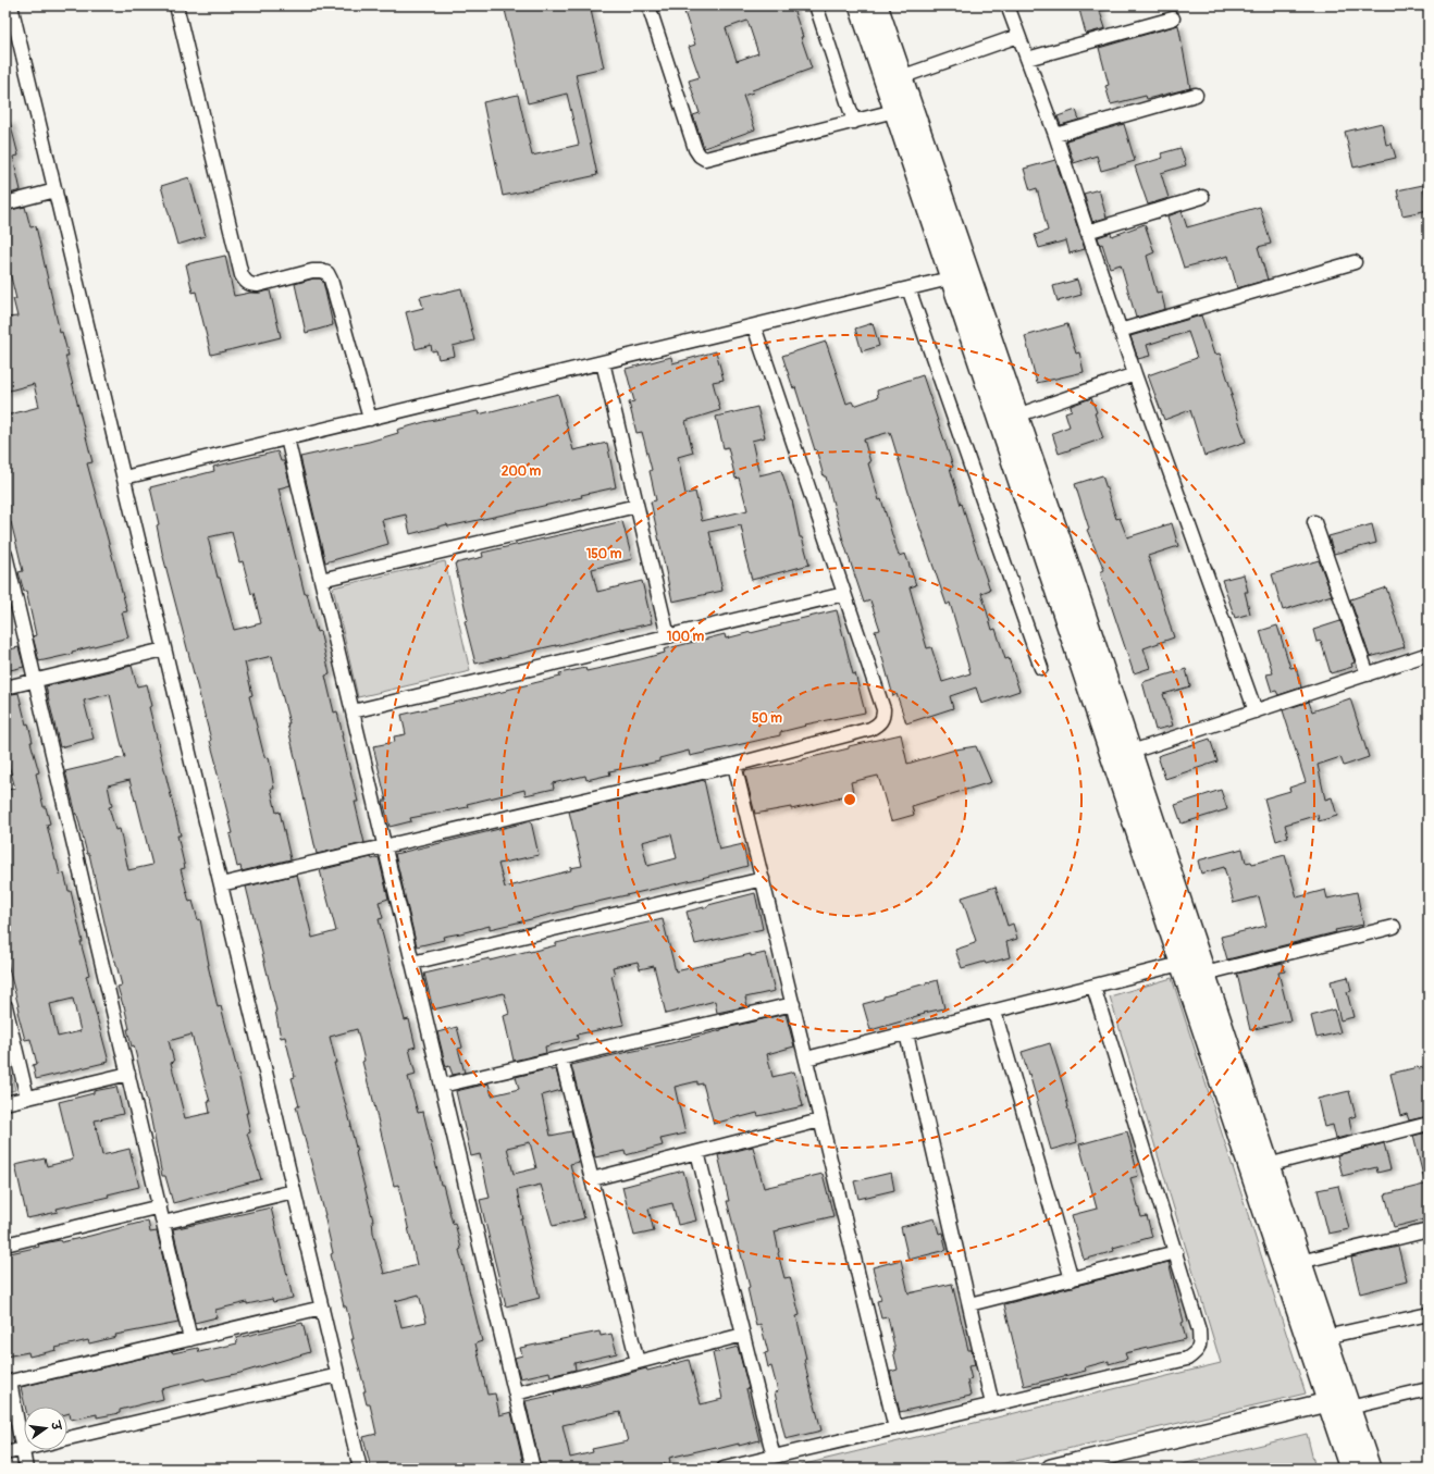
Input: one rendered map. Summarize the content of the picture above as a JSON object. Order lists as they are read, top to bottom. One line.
{"north":"right","rings":["200 m","150 m","100 m","50 m"]}
